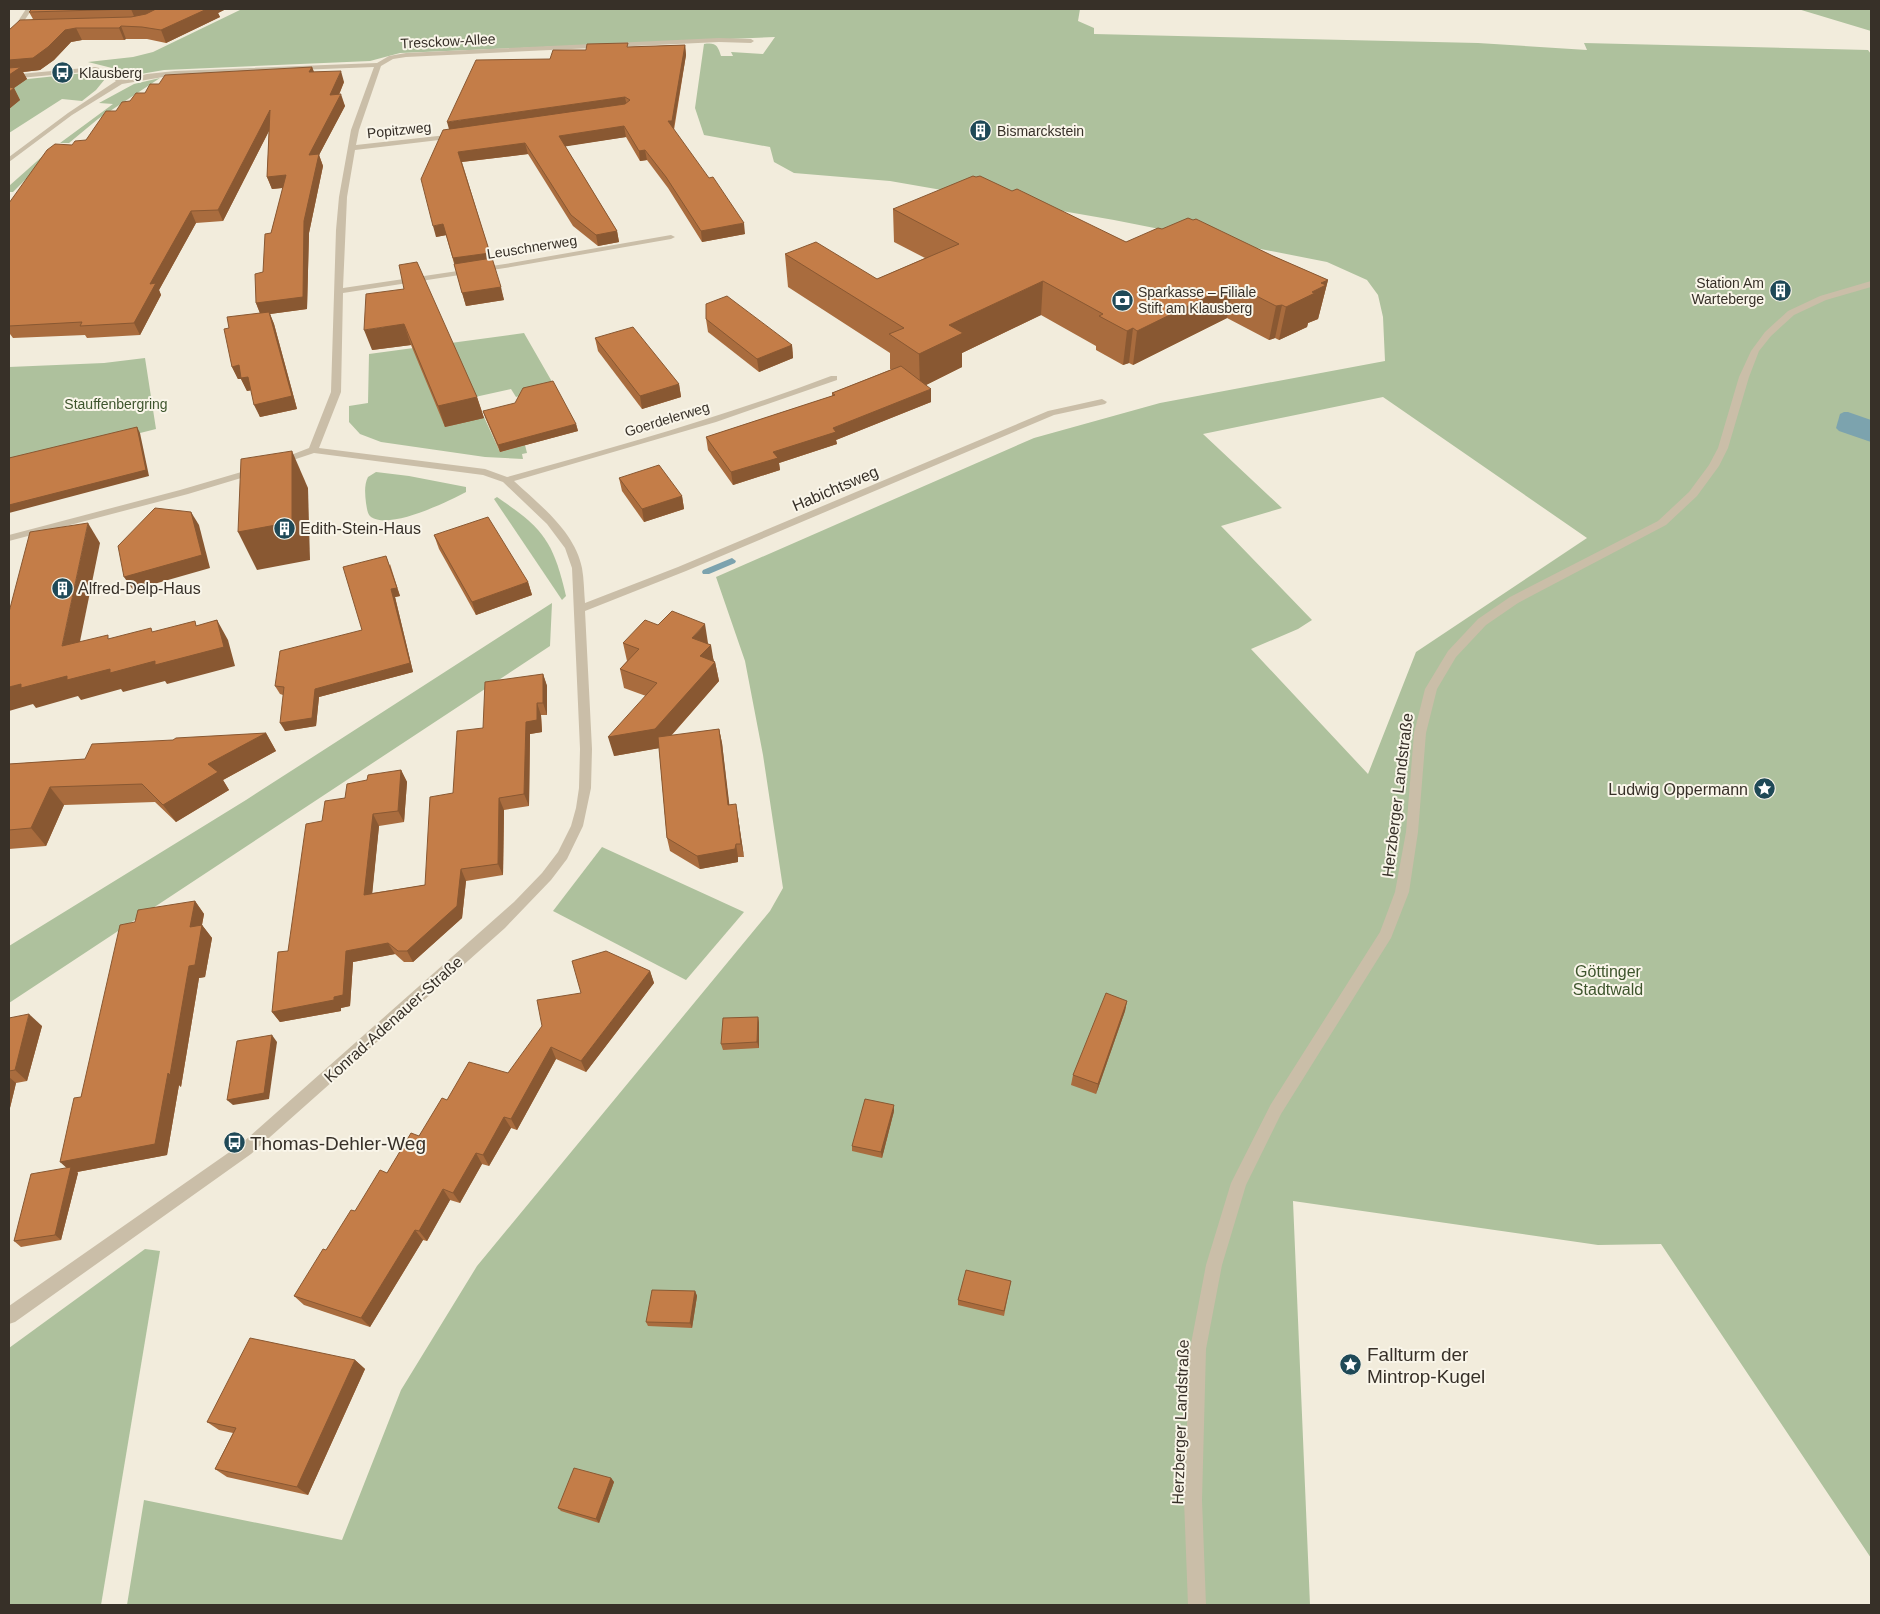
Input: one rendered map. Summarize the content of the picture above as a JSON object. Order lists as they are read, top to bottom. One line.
{"streets":{"street":["Tresckow-Allee","Popitzweg","Leuschnerweg","Goerdelerweg","Habichtsweg","Herzberger Landstraße","Konrad-Adenauer-Straße"]},"crossings":[["Habichtsweg","Konrad-Adenauer-Straße"]],"parks":["Stauffenbergring","Göttinger Stadtwald"],"places":{"bus stop":["Klausberg","Thomas-Dehler-Weg"],"building":["Bismarckstein","Station Am Warteberge","Edith-Stein-Haus","Alfred-Delp-Haus"],"bank":["Sparkasse – Filiale Stift am Klausberg"],"place":["Ludwig Oppermann","Fallturm der Mintrop-Kugel"]}}
